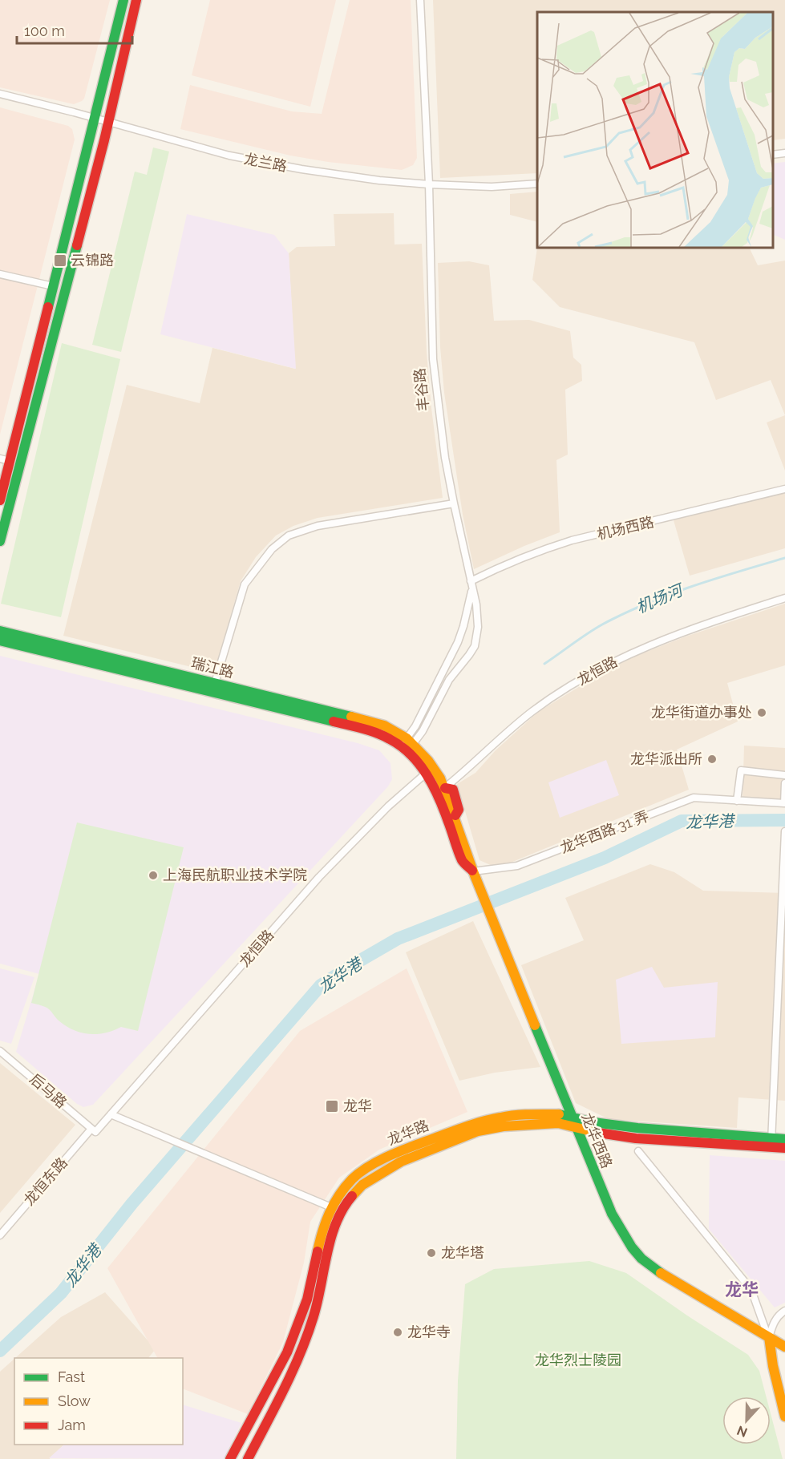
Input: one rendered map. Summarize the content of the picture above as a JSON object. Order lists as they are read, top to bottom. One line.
{"streets":{"main road":["瑞江路","龙华路","龙华西路"],"street":["龙兰路","丰谷路","机场西路","龙恒路","龙华西路 31 弄","后马路","龙恒东路"]},"crossings":[["龙兰路","丰谷路"],["丰谷路","机场西路"],["丰谷路","瑞江路"],["丰谷路","龙华西路"],["瑞江路","龙华西路"],["龙恒路","后马路"],["龙恒路","龙华西路"],["龙恒路","龙恒东路"],["龙华西路 31 弄","龙华西路"],["后马路","龙恒东路"],["龙华路","龙华西路"]],"districts":["龙华"],"water":["机场河","龙华港"],"parks":["龙华烈士陵园"],"places":{"transit":["云锦路","龙华"],"other":["龙华街道办事处","龙华派出所","上海民航职业技术学院","龙华塔","龙华寺"]},"legend":["Fast","Slow","Jam"],"scale_bar":"100 m","north":"bottom"}
